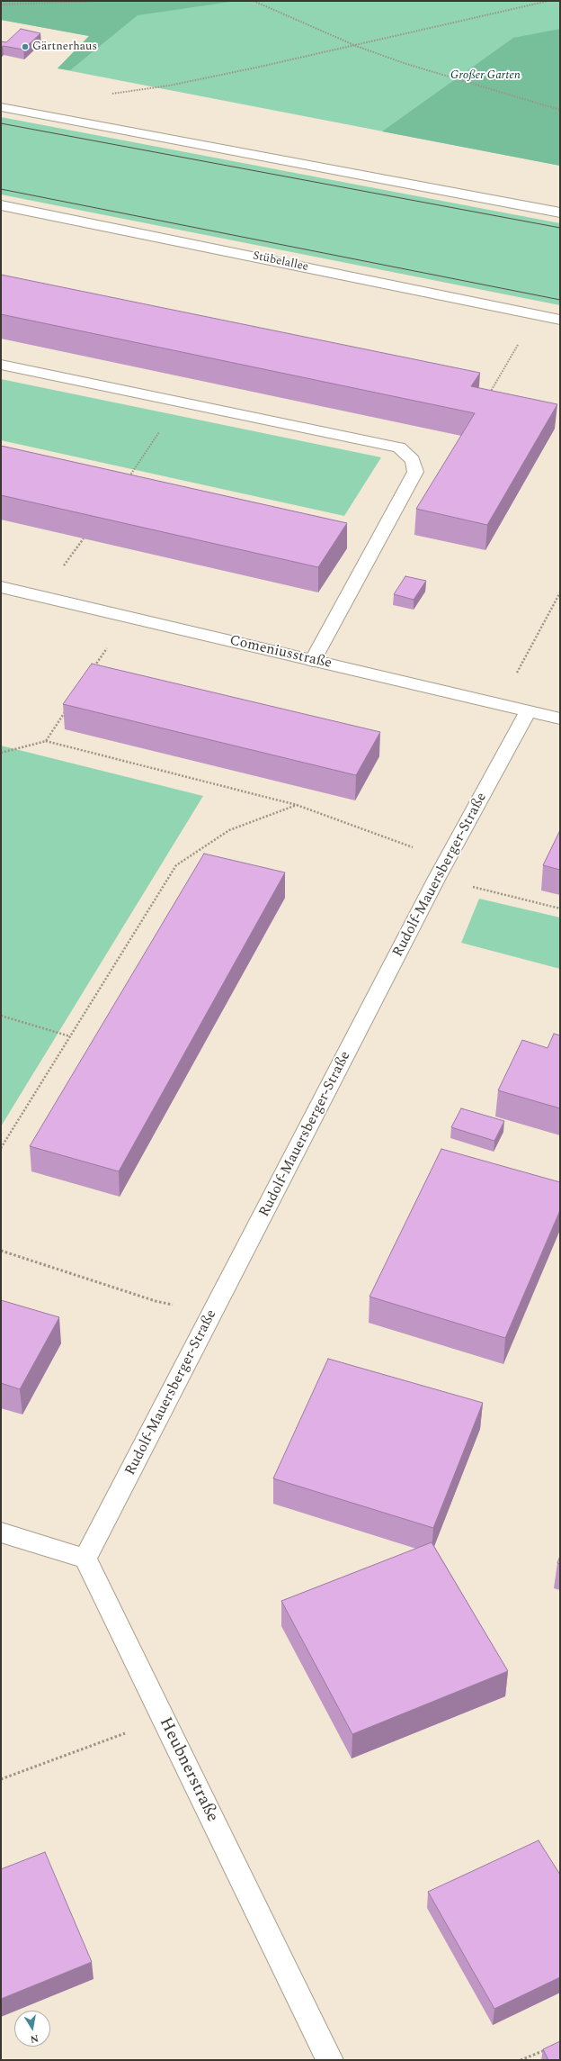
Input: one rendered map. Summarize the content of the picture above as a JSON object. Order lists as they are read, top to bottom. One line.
{"streets":{"street":["Stübelallee","Comeniusstraße","Rudolf-Mauersberger-Straße","Heubnerstraße"]},"crossings":[["Comeniusstraße","Rudolf-Mauersberger-Straße"],["Rudolf-Mauersberger-Straße","Heubnerstraße"]],"parks":["Großer Garten"],"places":["Gärtnerhaus"],"north":"bottom"}
